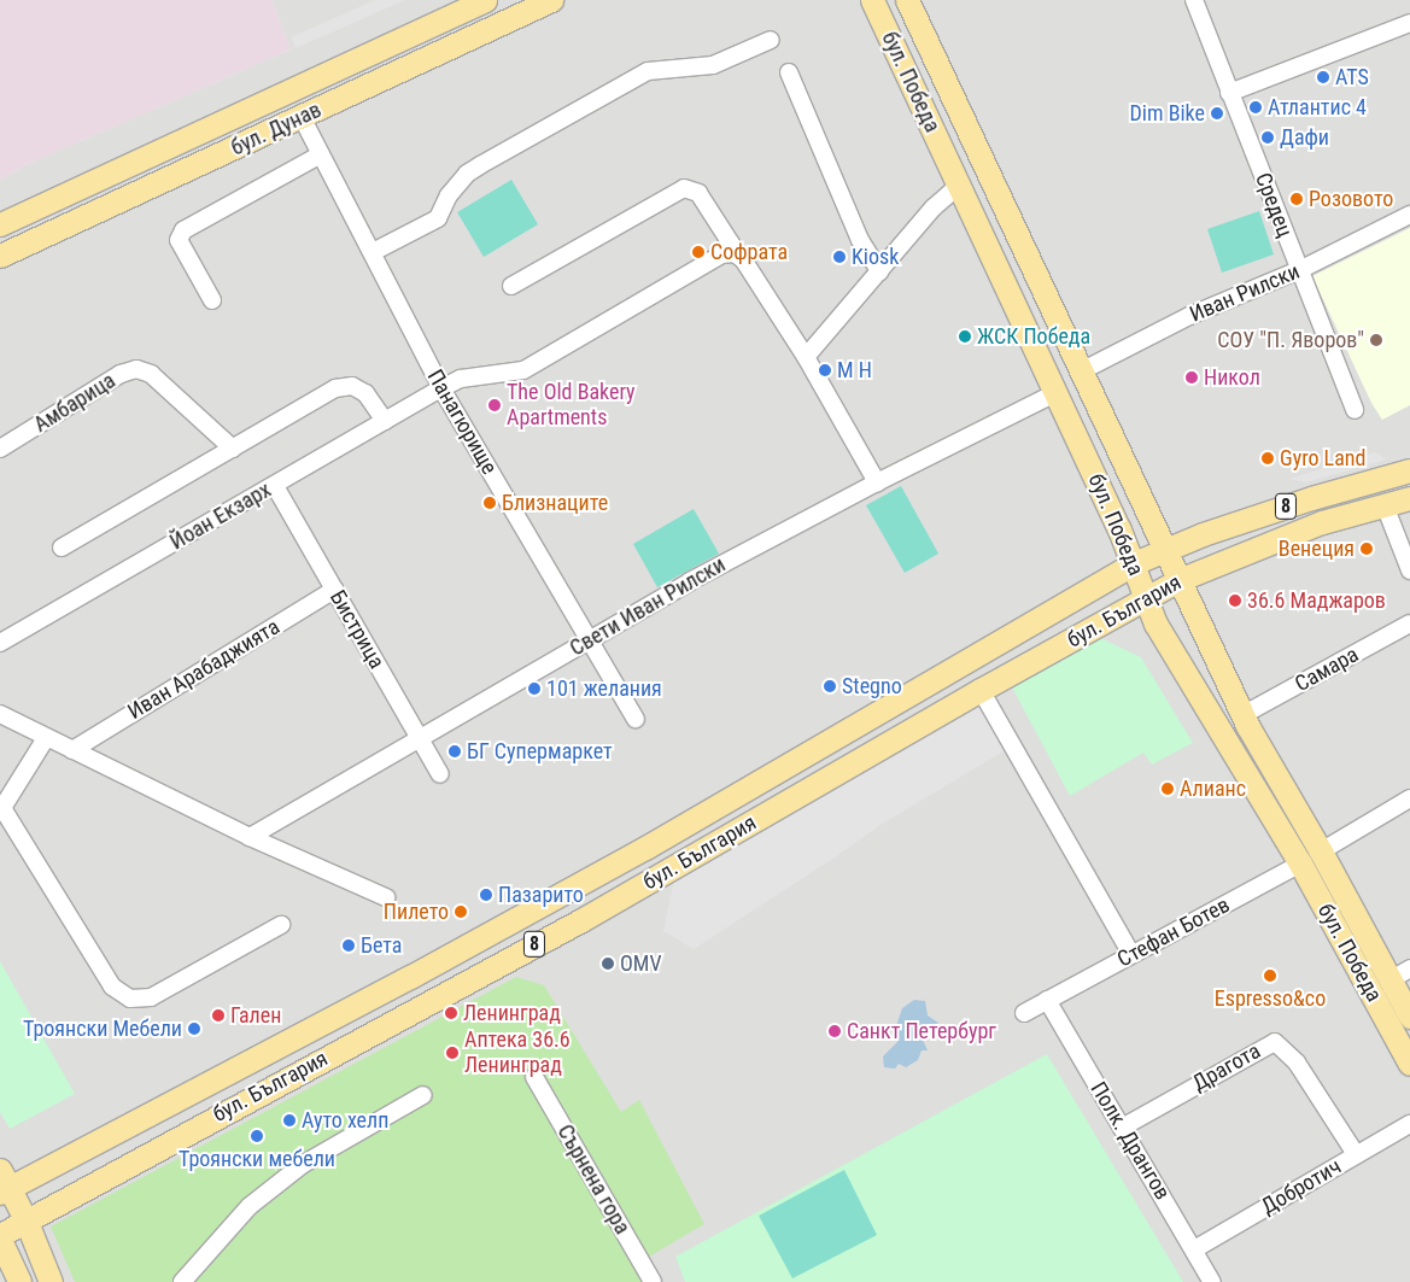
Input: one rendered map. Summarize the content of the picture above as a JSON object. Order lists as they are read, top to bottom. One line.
{"streets":{"main road":["бул. Победа","бул. Дунав","8","бул. България"],"street":["Средец","Иван Рилски","Амбарица","Панагюрище","Йоан Екзарх","Свети Иван Рилски","Бистрица","Иван Арабаджията","Самара","Стефан Ботев","Драгота","Полк. Дрангов","Сърнена гора","Добротич"]},"crossings":[["бул. Победа","Иван Рилски"],["бул. Победа","Свети Иван Рилски"],["бул. Победа","бул. България"],["бул. Победа","Самара"],["бул. Победа","Стефан Ботев"],["бул. Дунав","Панагюрище"],["Средец","Иван Рилски"],["Панагюрище","Йоан Екзарх"],["Панагюрище","Свети Иван Рилски"],["Йоан Екзарх","Бистрица"],["Свети Иван Рилски","Бистрица"],["Бистрица","Иван Арабаджията"],["Стефан Ботев","Полк. Дрангов"],["Драгота","Полк. Дрангов"],["Драгота","Добротич"],["Полк. Дрангов","Добротич"]],"places":["ATS","Атлантис 4","Dim Bike","Дафи","Розовото","Софрата","Kiosk","ЖСК Победа","СОУ \"П. Яворов\"","М Н","Никол","The Old Bakery Apartments","Gyro Land","Близнаците","Венеция","36.6 Маджаров","Stegno","101 желания","БГ Супермаркет","Алианс","Пазарито","Пилето","Бета","OMV","Espresso&co","Ленинград","Гален","Троянски Мебели","Санкт Петербург","Аптека 36.6 Ленинград","Ауто хелп","Троянски мебели"]}
